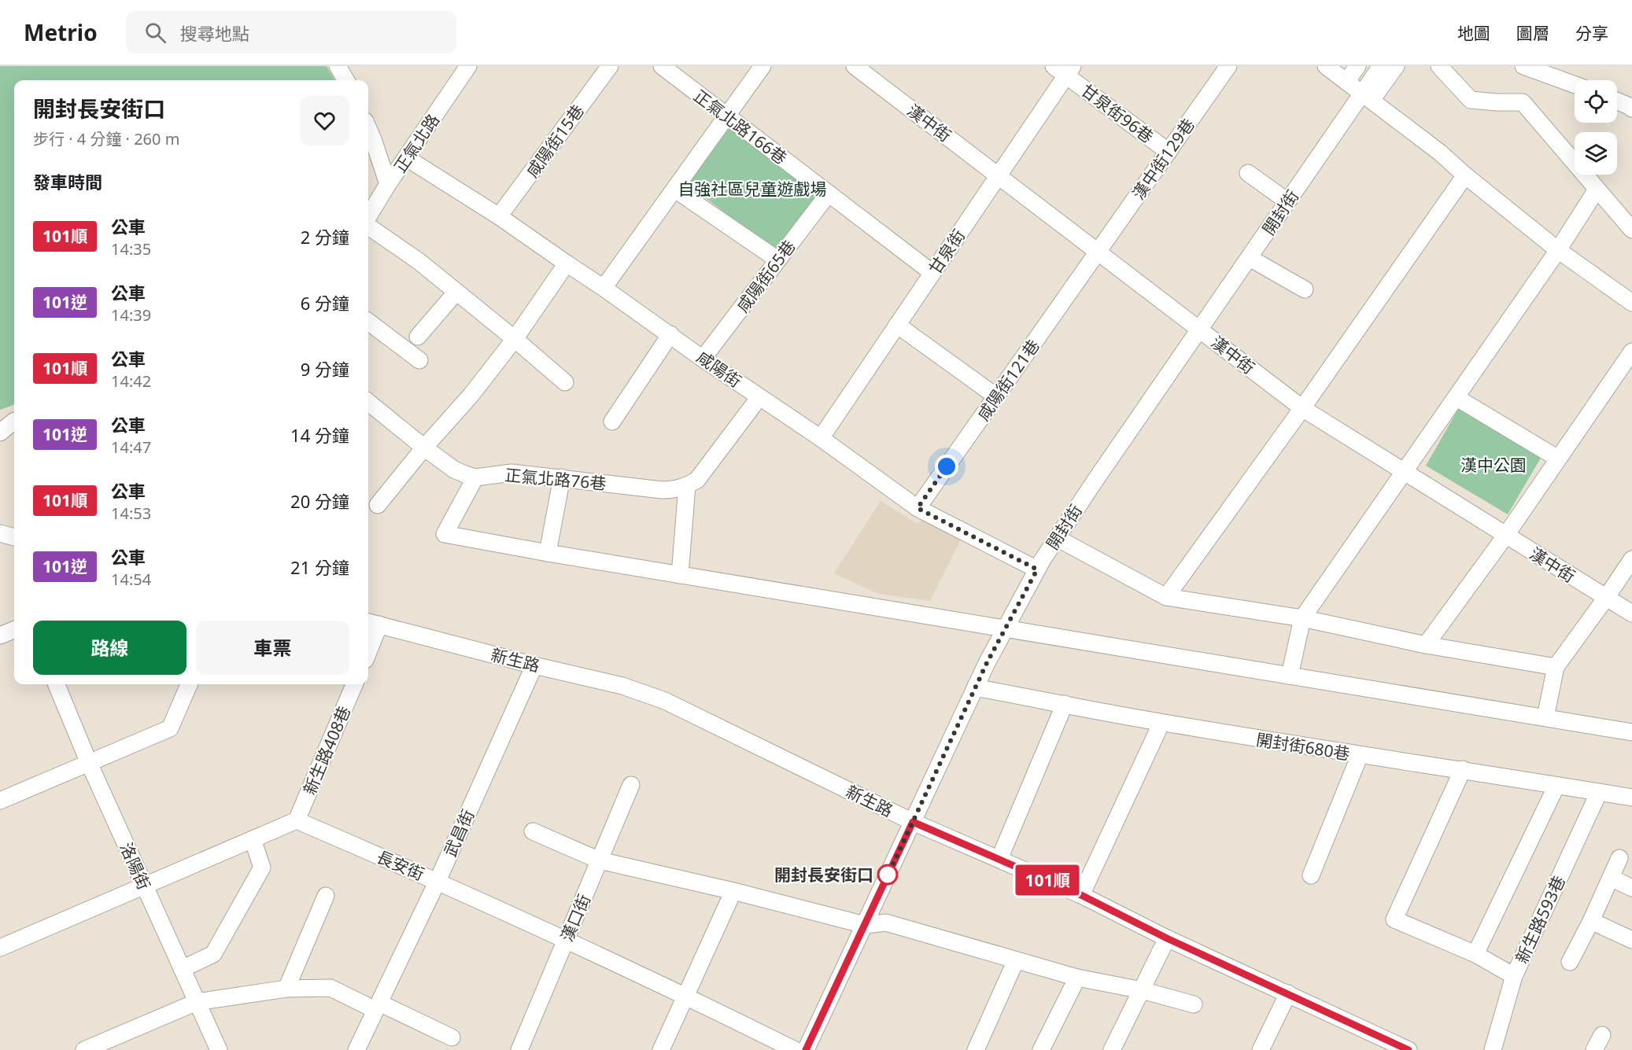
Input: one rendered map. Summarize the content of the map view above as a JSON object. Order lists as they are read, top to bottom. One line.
{"streets":{"street":["甘泉街96巷","漢中街","正氣北路166巷","咸陽街15巷","正氣北路","漢中街129巷","開封街","甘泉街","咸陽街65巷","咸陽街","咸陽街121巷","正氣北路76巷","新生路","開封街680巷","新生路408巷","武昌街","長安街","洛陽街","漢口街","新生路593巷"]},"crossings":[["甘泉街96巷","漢中街129巷"],["甘泉街96巷","甘泉街"],["漢中街","漢中街129巷"],["漢中街","開封街"],["漢中街","甘泉街"],["漢中街","咸陽街121巷"],["正氣北路166巷","甘泉街"],["正氣北路166巷","咸陽街65巷"],["咸陽街15巷","咸陽街"],["正氣北路","咸陽街"],["漢中街129巷","咸陽街121巷"],["開封街","咸陽街"],["開封街","新生路"],["開封街","開封街680巷"],["甘泉街","咸陽街"],["咸陽街65巷","咸陽街"],["咸陽街","咸陽街121巷"],["新生路","武昌街"],["開封街680巷","新生路593巷"],["新生路408巷","長安街"],["武昌街","長安街"],["長安街","漢口街"]],"parks":["自強社區兒童遊戲場","漢中公園"],"places":["開封長安街口"],"lines":["bus line 101順"],"page":{"header":"Metrio","search":"搜尋地點","nav":["地圖","圖層","分享"],"on_map":"101順","heading":[["開封長安街口","步行 · 4 分鐘 · 260 m"],"發車時間"],"list":[{"mark":"101順","name":"公車","note":"14:35","value":"2 分鐘"},{"mark":"101逆","name":"公車","note":"14:39","value":"6 分鐘"},{"mark":"101順","name":"公車","note":"14:42","value":"9 分鐘"},{"mark":"101逆","name":"公車","note":"14:47","value":"14 分鐘"},{"mark":"101順","name":"公車","note":"14:53","value":"20 分鐘"},{"mark":"101逆","name":"公車","note":"14:54","value":"21 分鐘"}],"buttons":["路線","車票"]}}
